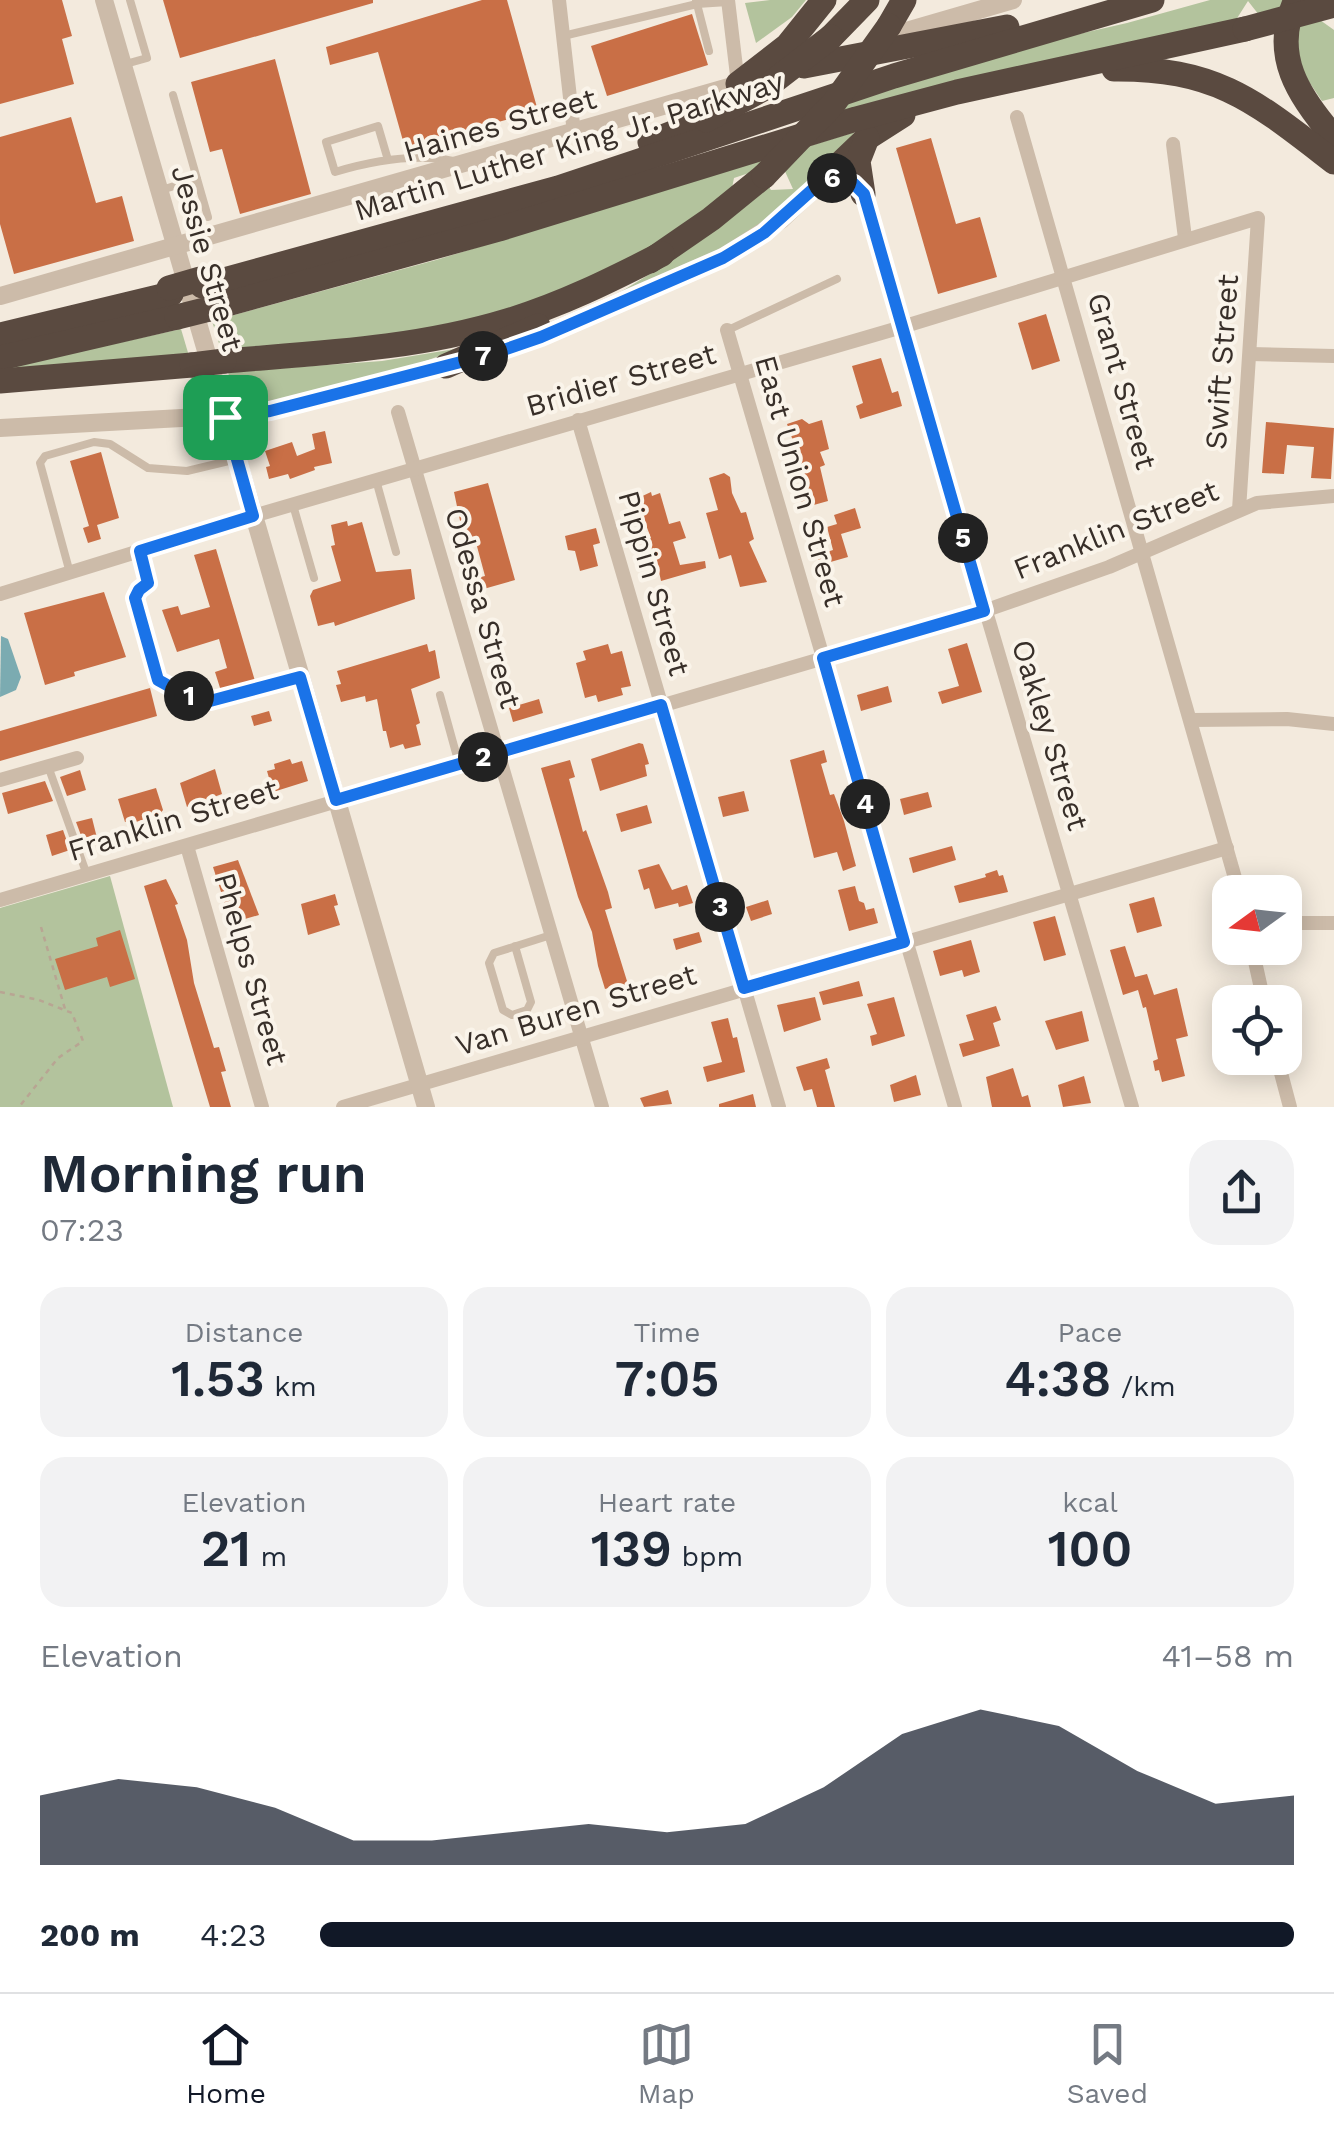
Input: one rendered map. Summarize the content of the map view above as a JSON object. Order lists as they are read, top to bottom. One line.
{"streets":{"highway":["Martin Luther King Jr. Parkway"],"street":["Haines Street","Jessie Street","Swift Street","Bridier Street","Grant Street","East Union Street","Franklin Street","Pippin Street","Odessa Street","Oakley Street","Phelps Street","Van Buren Street"]},"crossings":[["Haines Street","Jessie Street"],["Jessie Street","Bridier Street"],["Jessie Street","Franklin Street"],["Jessie Street","Van Buren Street"],["Swift Street","Bridier Street"],["Swift Street","Franklin Street"],["Bridier Street","Grant Street"],["Bridier Street","East Union Street"],["Bridier Street","Pippin Street"],["Bridier Street","Odessa Street"],["Bridier Street","Oakley Street"],["Grant Street","Franklin Street"],["Grant Street","Van Buren Street"],["East Union Street","Franklin Street"],["East Union Street","Van Buren Street"],["Franklin Street","Pippin Street"],["Franklin Street","Odessa Street"],["Franklin Street","Oakley Street"],["Franklin Street","Phelps Street"],["Pippin Street","Van Buren Street"],["Odessa Street","Van Buren Street"],["Oakley Street","Van Buren Street"]],"north":"left","page":{"pins":["6","7","5","1","2","4","3"],"heading":["Morning run","07:23"],"stats":[["Distance","1.53 km"],["Time","7:05"],["Pace","4:38 /km"],["Elevation","21 m"],["Heart rate","139 bpm"],["kcal","100"]],"chart":["Elevation","41–58 m"],"list":[{"name":"200 m","note":"4:23"}],"tabs":["Home","Map","Saved"]}}
